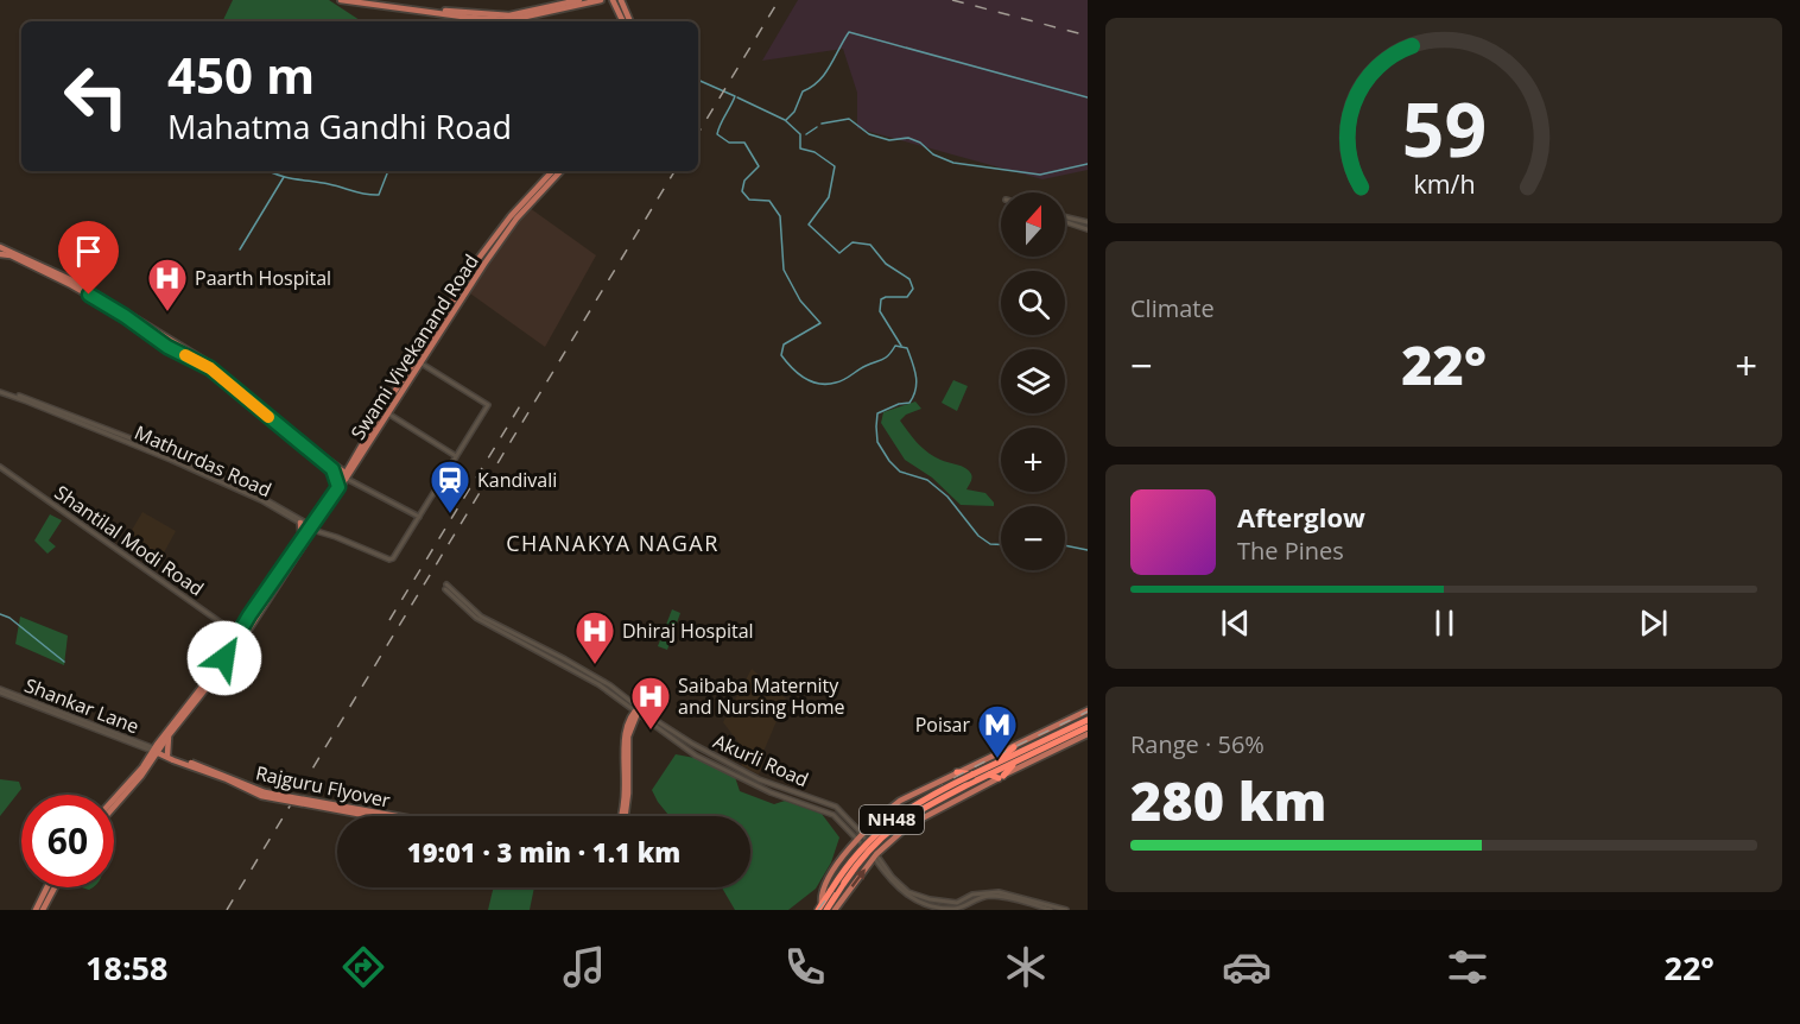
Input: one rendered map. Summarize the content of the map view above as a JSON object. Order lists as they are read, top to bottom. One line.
{"streets":{"highway":["NH48"],"main road":["Swami Vivekanand Road","Rajguru Flyover"],"street":["Mathurdas Road","Shantilal Modi Road","Shankar Lane","Akurli Road"]},"crossings":[["Swami Vivekanand Road","Mathurdas Road"],["Swami Vivekanand Road","Shantilal Modi Road"],["Swami Vivekanand Road","Shankar Lane"],["Swami Vivekanand Road","Rajguru Flyover"],["Shankar Lane","Rajguru Flyover"]],"districts":["CHANAKYA NAGAR"],"places":{"hospital":["Paarth Hospital","Dhiraj Hospital","Saibaba Maternity and Nursing Home"],"station":["Kandivali"],"metro station":["Poisar"]},"north":"top","page":{"turn":["450 m","Mahatma Gandhi Road"],"map_buttons":["+","−"],"tile":["Climate",["Range · 56%","280 km"]],"heat":["−","22°","+"],"song":["Afterglow","The Pines"],"limit":"60","trip":"19:01 · 3 min · 1.1 km","tabs":["18:58","22°"],"gauge":["59","km/h"]}}
